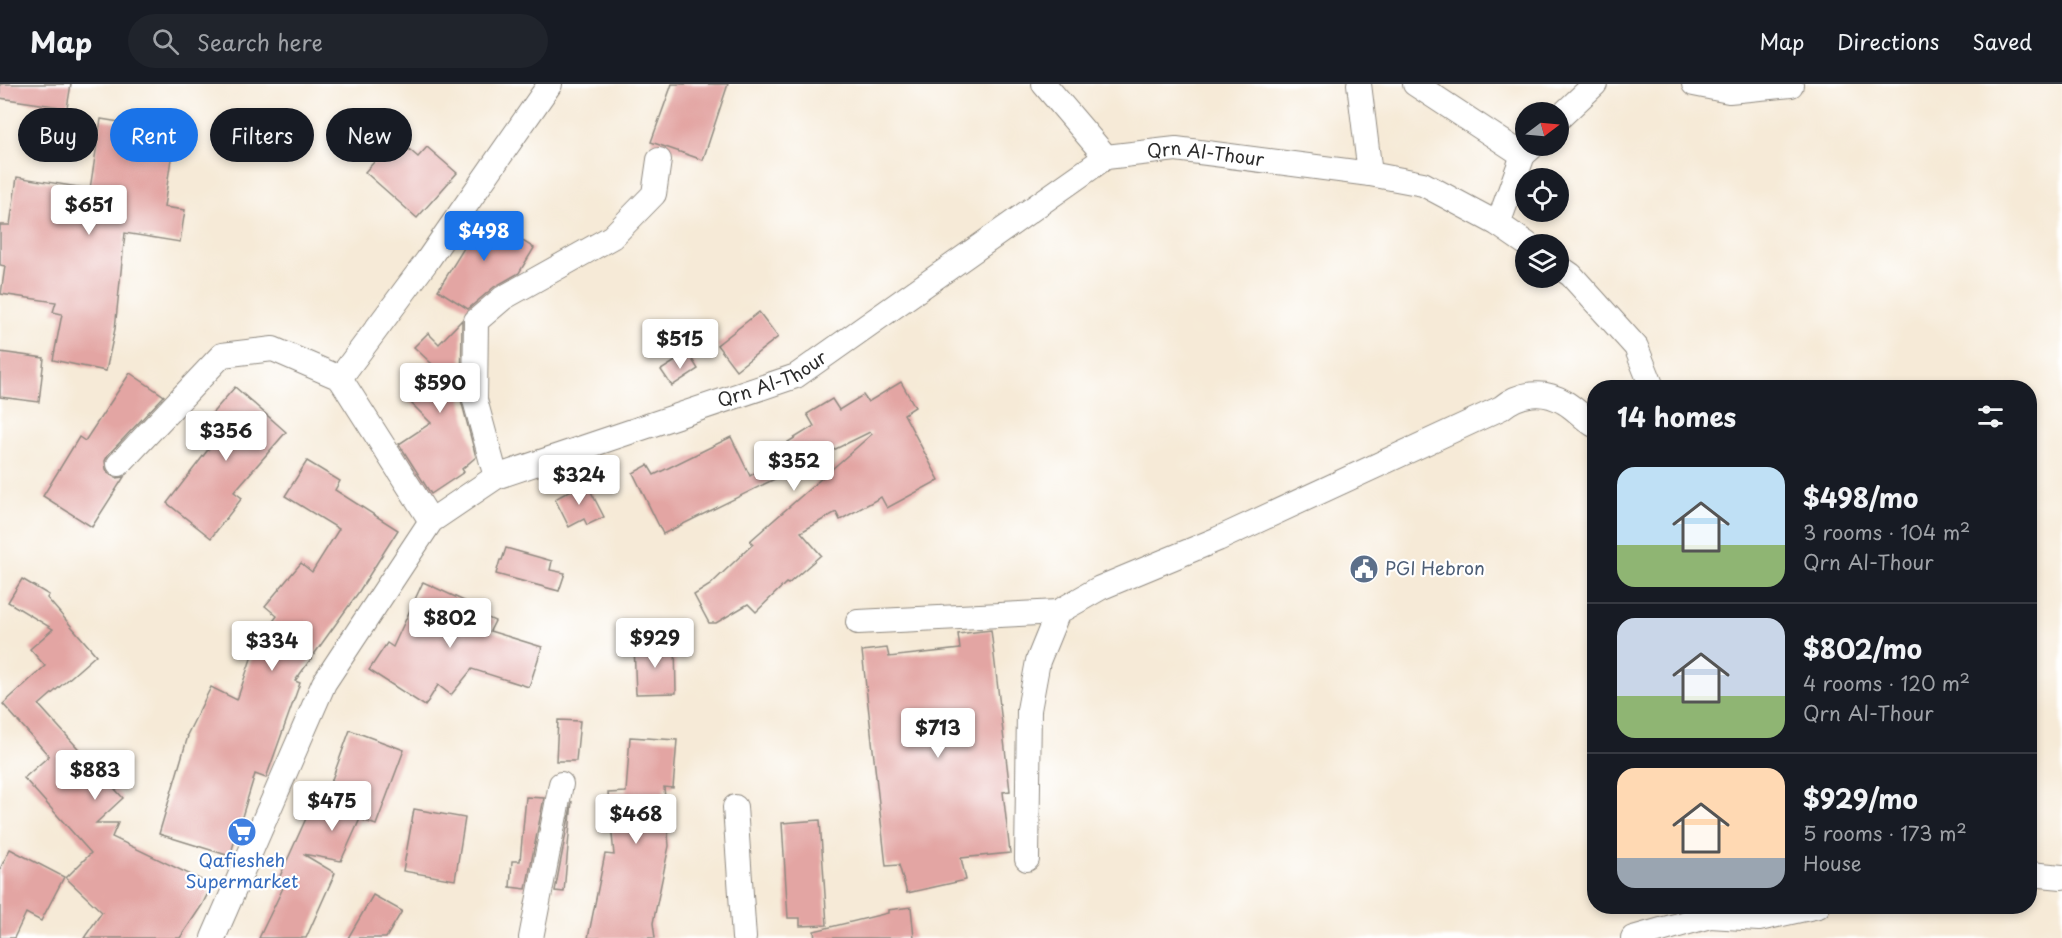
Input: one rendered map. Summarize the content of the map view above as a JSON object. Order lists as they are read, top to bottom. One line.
{"streets":{"street":["Qrn Al-Thour"]},"places":{"public building":["PGI Hebron"],"supermarket":["Qafiesheh Supermarket"]},"north":"right","page":{"header":"Map","search":"Search here","nav":["Map","Directions","Saved"],"chip":["Buy","Rent","Filters","New"],"price":["$651","$498","$515","$590","$356","$352","$324","$802","$929","$334","$713","$883","$475","$468"],"heading":"14 homes","list":[{"name":"$498/mo","note":"3 rooms · 104 m² · Qrn Al-Thour"},{"name":"$802/mo","note":"4 rooms · 120 m² · Qrn Al-Thour"},{"name":"$929/mo","note":"5 rooms · 173 m² · House"}]}}
